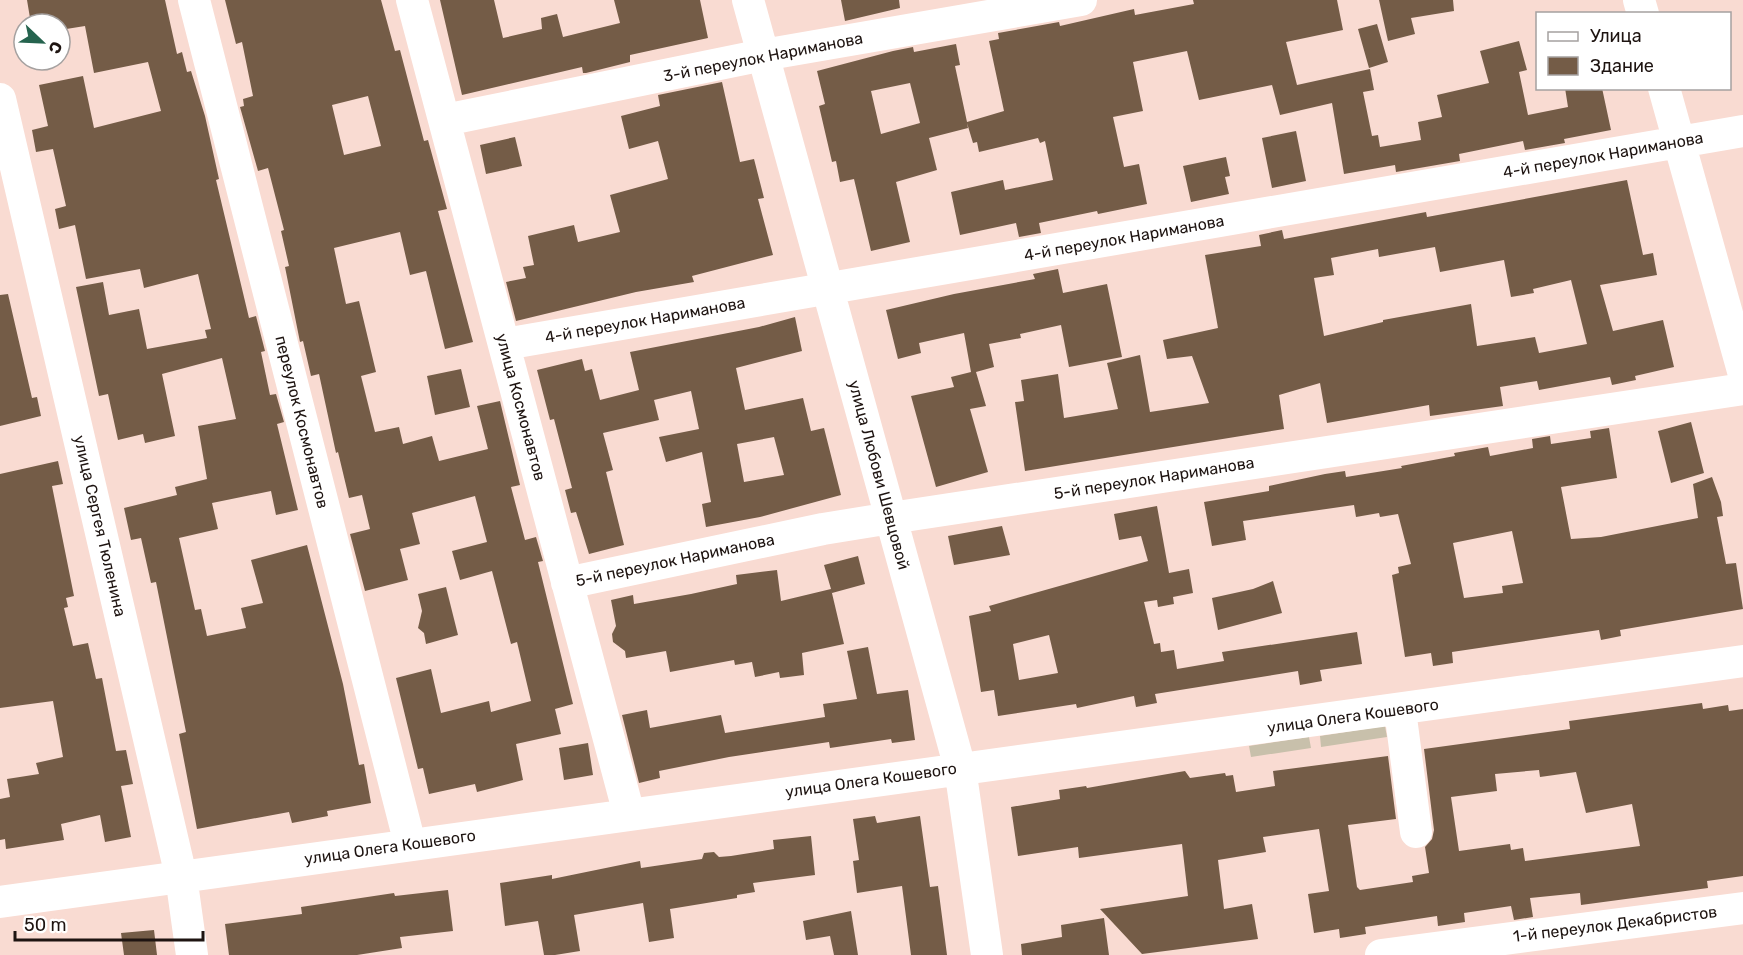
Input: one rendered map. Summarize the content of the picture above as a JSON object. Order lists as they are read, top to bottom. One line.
{"streets":{"street":["3-й переулок Нариманова","4-й переулок Нариманова","улица Космонавтов","переулок Космонавтов","улица Любови Шевцовой","5-й переулок Нариманова","улица Сергея Тюленина","улица Олега Кошевого","1-й переулок Декабристов"]},"crossings":[["3-й переулок Нариманова","улица Космонавтов"],["3-й переулок Нариманова","улица Любови Шевцовой"],["4-й переулок Нариманова","улица Космонавтов"],["4-й переулок Нариманова","улица Любови Шевцовой"],["улица Космонавтов","5-й переулок Нариманова"],["улица Космонавтов","улица Олега Кошевого"],["переулок Космонавтов","улица Олега Кошевого"],["улица Любови Шевцовой","5-й переулок Нариманова"],["улица Любови Шевцовой","улица Олега Кошевого"],["улица Сергея Тюленина","улица Олега Кошевого"]],"legend":["Улица","Здание"],"scale_bar":"50 m","north":"bottom right"}
